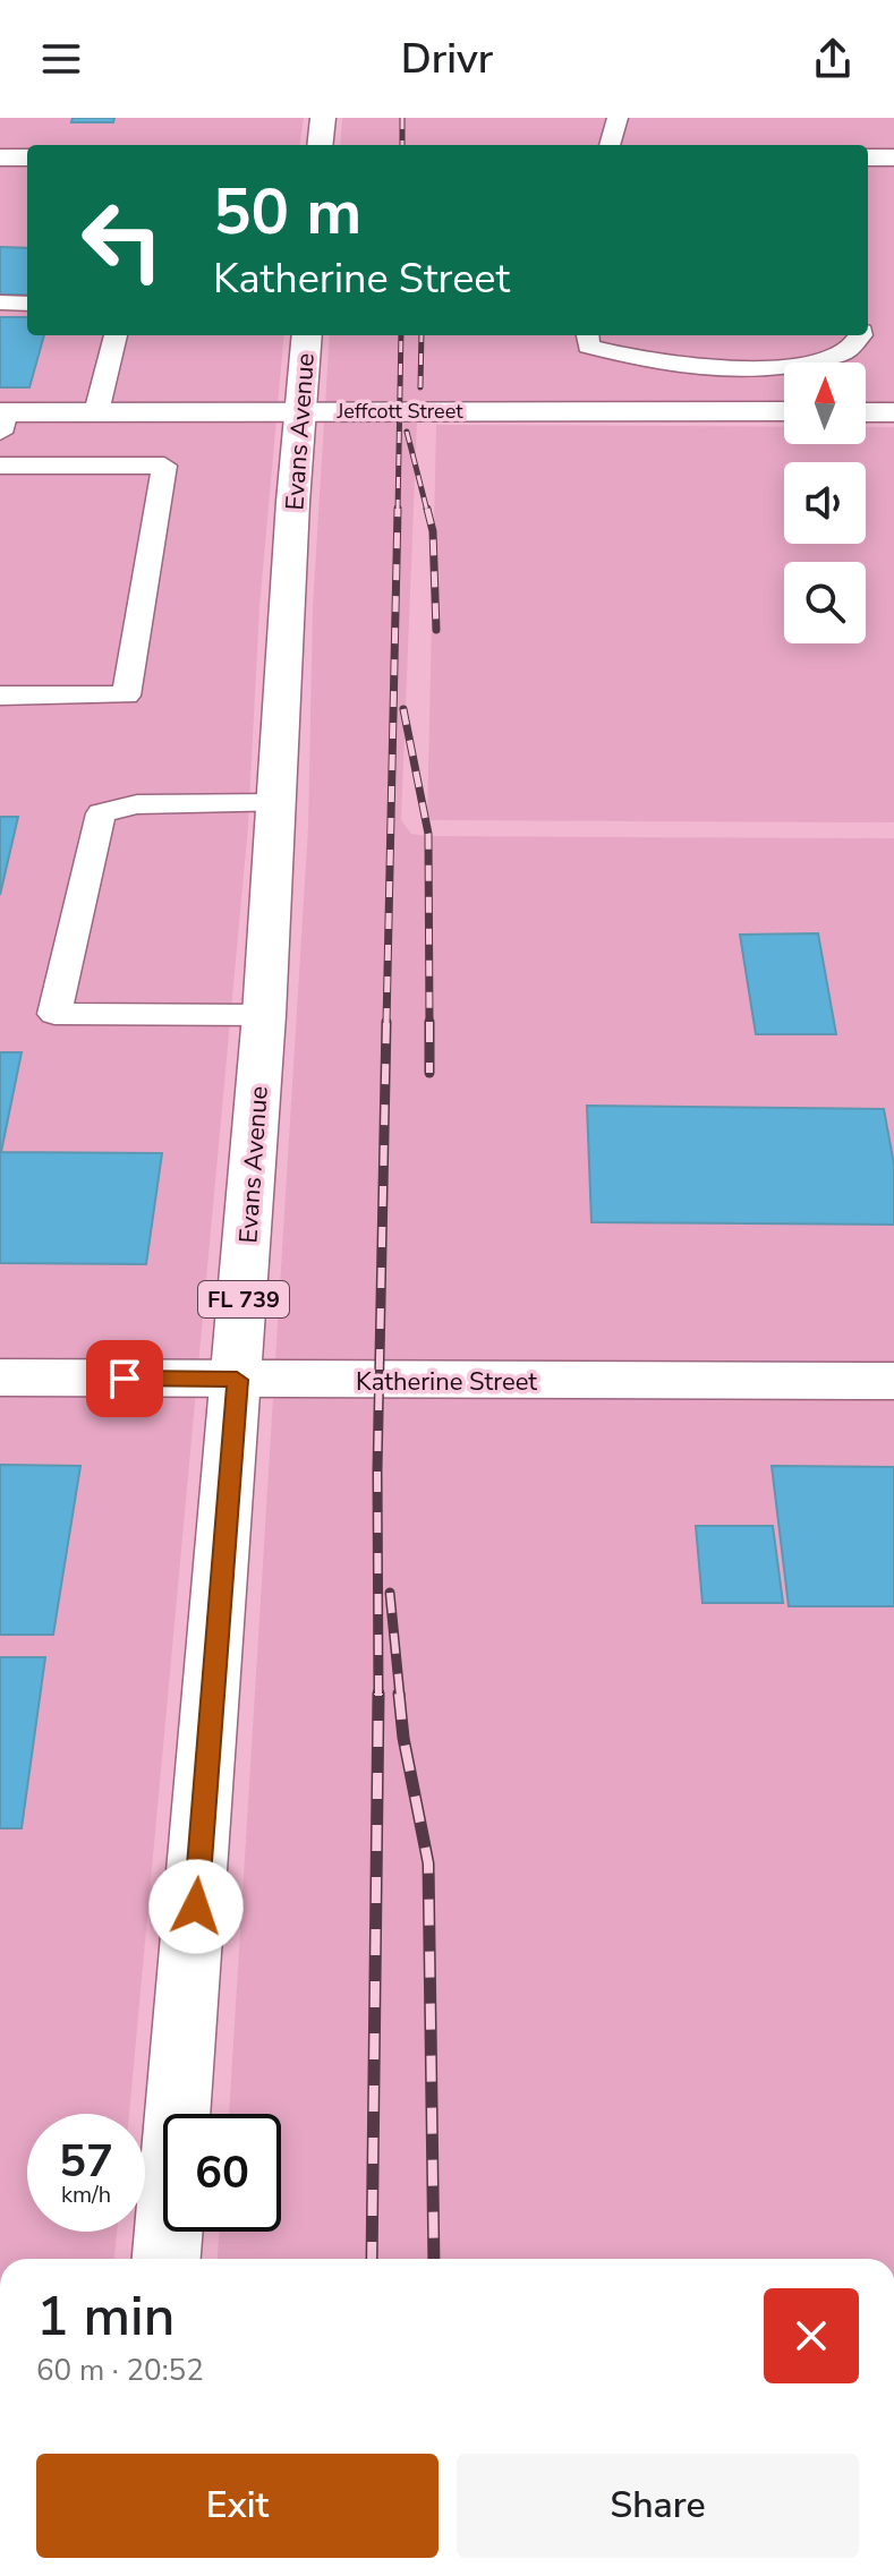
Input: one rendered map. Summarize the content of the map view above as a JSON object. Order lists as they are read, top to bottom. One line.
{"streets":{"main road":["Jeffcott Street","Evans Avenue","FL 739","Katherine Street"]},"crossings":[["Jeffcott Street","Evans Avenue"],["Evans Avenue","Katherine Street"]],"north":"top","page":{"header":"Drivr","turn":["50 m","Katherine Street"],"speed":"57 km/h","limit":"60","heading":["1 min","60 m · 20:52"],"buttons":["Exit","Share"]}}
